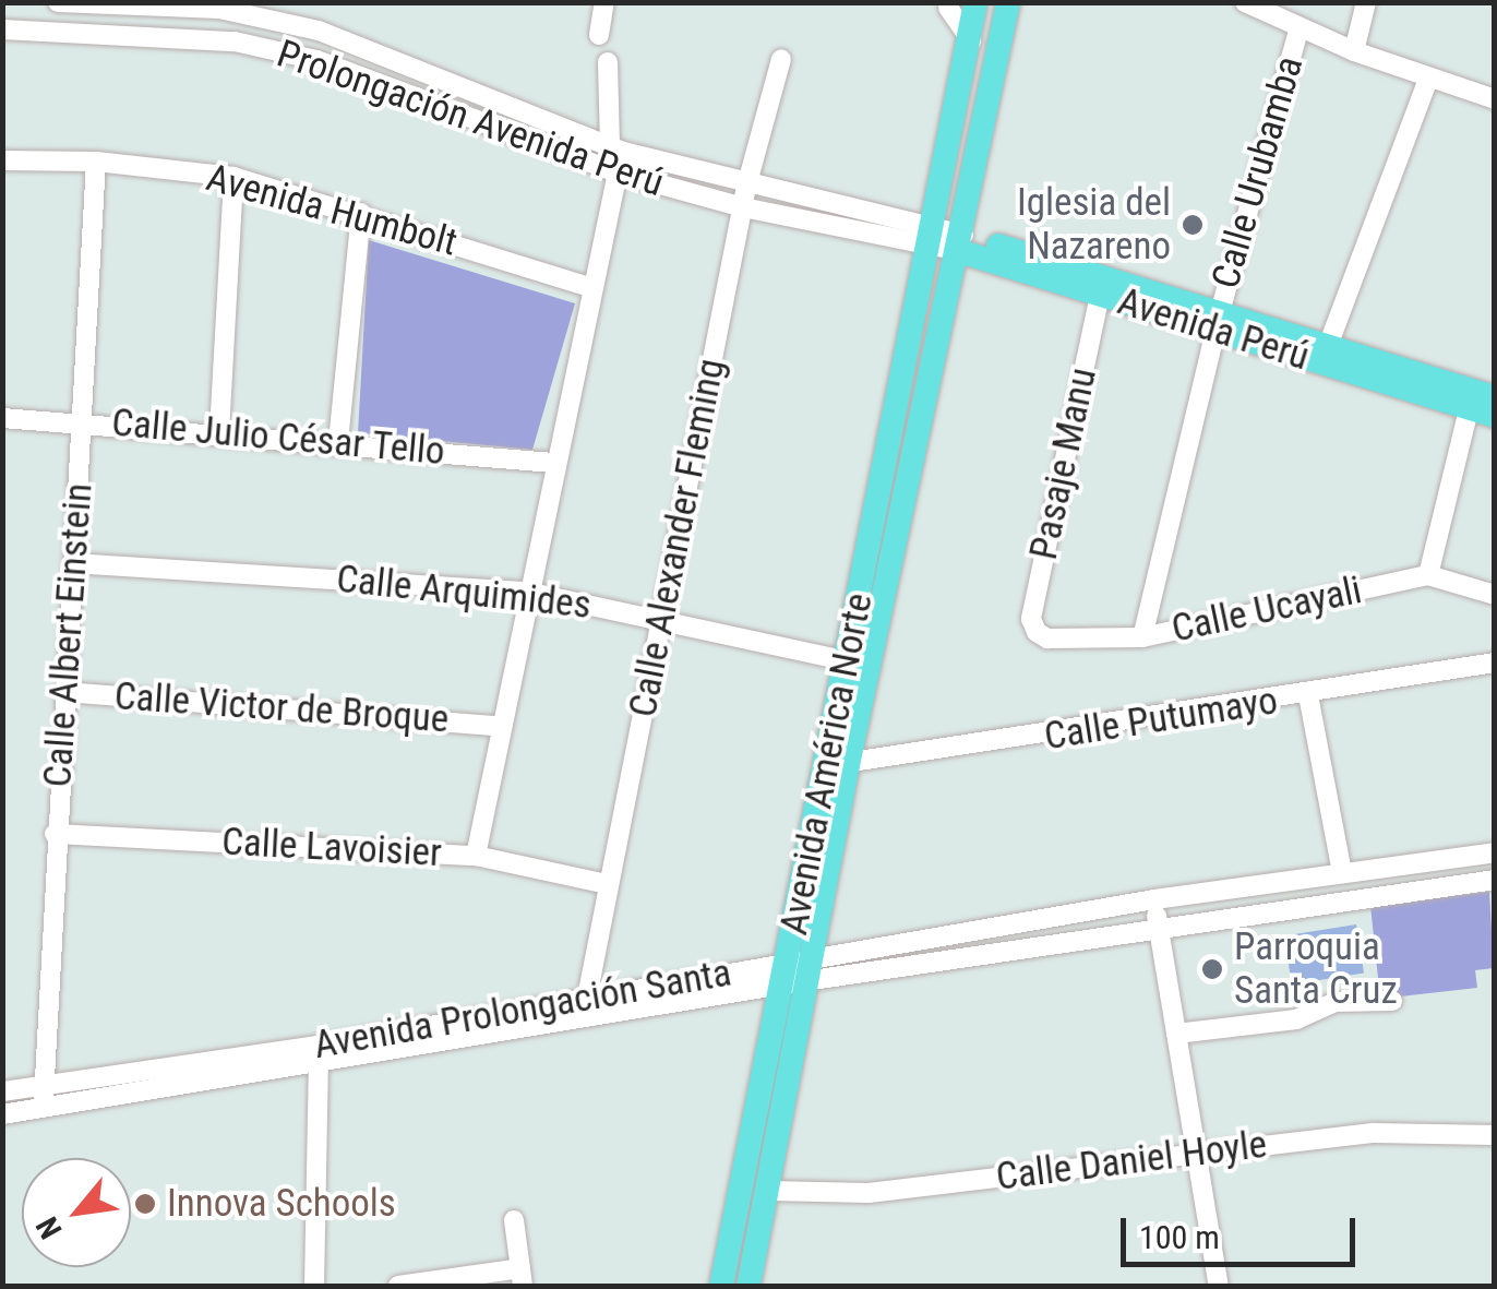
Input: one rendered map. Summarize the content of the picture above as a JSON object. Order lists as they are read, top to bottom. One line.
{"streets":{"main road":["Avenida Perú","Avenida América Norte"],"street":["Prolongación Avenida Perú","Calle Urubamba","Avenida Humbolt","Calle Julio César Tello","Pasaje Manu","Calle Alexander Fleming","Calle Arquimides","Calle Ucayali","Calle Albert Einstein","Calle Victor de Broque","Calle Putumayo","Calle Lavoisier","Avenida Prolongación Santa","Calle Daniel Hoyle"]},"crossings":[["Prolongación Avenida Perú","Avenida Perú"],["Prolongación Avenida Perú","Calle Alexander Fleming"],["Prolongación Avenida Perú","Avenida América Norte"],["Calle Urubamba","Avenida Perú"],["Calle Urubamba","Calle Ucayali"],["Avenida Humbolt","Calle Albert Einstein"],["Avenida Perú","Pasaje Manu"],["Avenida Perú","Avenida América Norte"],["Calle Julio César Tello","Calle Albert Einstein"],["Pasaje Manu","Calle Ucayali"],["Calle Alexander Fleming","Calle Arquimides"],["Calle Alexander Fleming","Calle Lavoisier"],["Calle Alexander Fleming","Avenida Prolongación Santa"],["Calle Arquimides","Calle Albert Einstein"],["Calle Arquimides","Avenida América Norte"],["Calle Albert Einstein","Calle Victor de Broque"],["Calle Albert Einstein","Calle Lavoisier"],["Calle Albert Einstein","Avenida Prolongación Santa"],["Calle Putumayo","Avenida América Norte"],["Avenida América Norte","Avenida Prolongación Santa"],["Avenida América Norte","Calle Daniel Hoyle"]],"places":["Iglesia del Nazareno","Parroquia Santa Cruz","Innova Schools"],"scale_bar":"100 m","north":"bottom left"}
